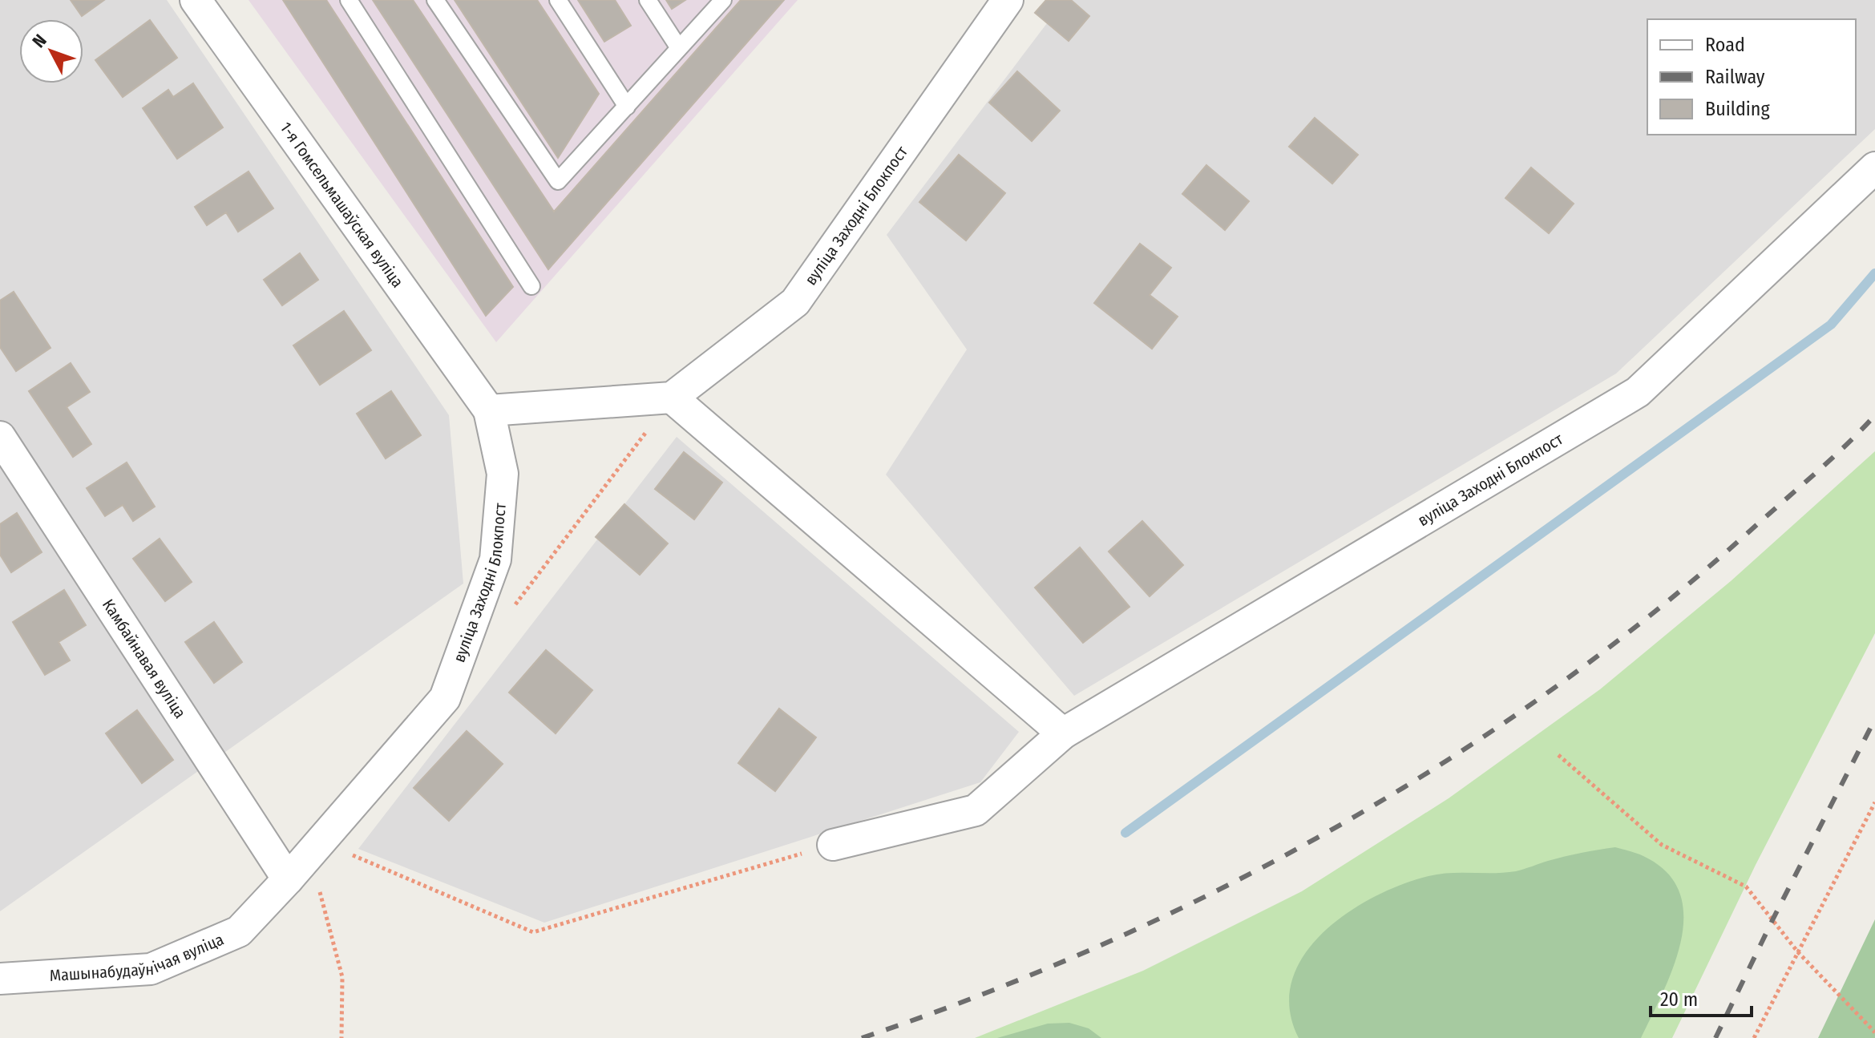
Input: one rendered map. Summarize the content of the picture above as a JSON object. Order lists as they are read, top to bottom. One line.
{"streets":{"street":["1-я Гомсельмашаўская вуліца","вуліца Заходні Блокпост","Камбайнавая вуліца","Машынабудаўнічая вуліца"]},"crossings":[["1-я Гомсельмашаўская вуліца","вуліца Заходні Блокпост"],["вуліца Заходні Блокпост","Камбайнавая вуліца"],["вуліца Заходні Блокпост","Машынабудаўнічая вуліца"],["Камбайнавая вуліца","Машынабудаўнічая вуліца"]],"legend":["Road","Railway","Building"],"scale_bar":"20 m","north":"top left"}
